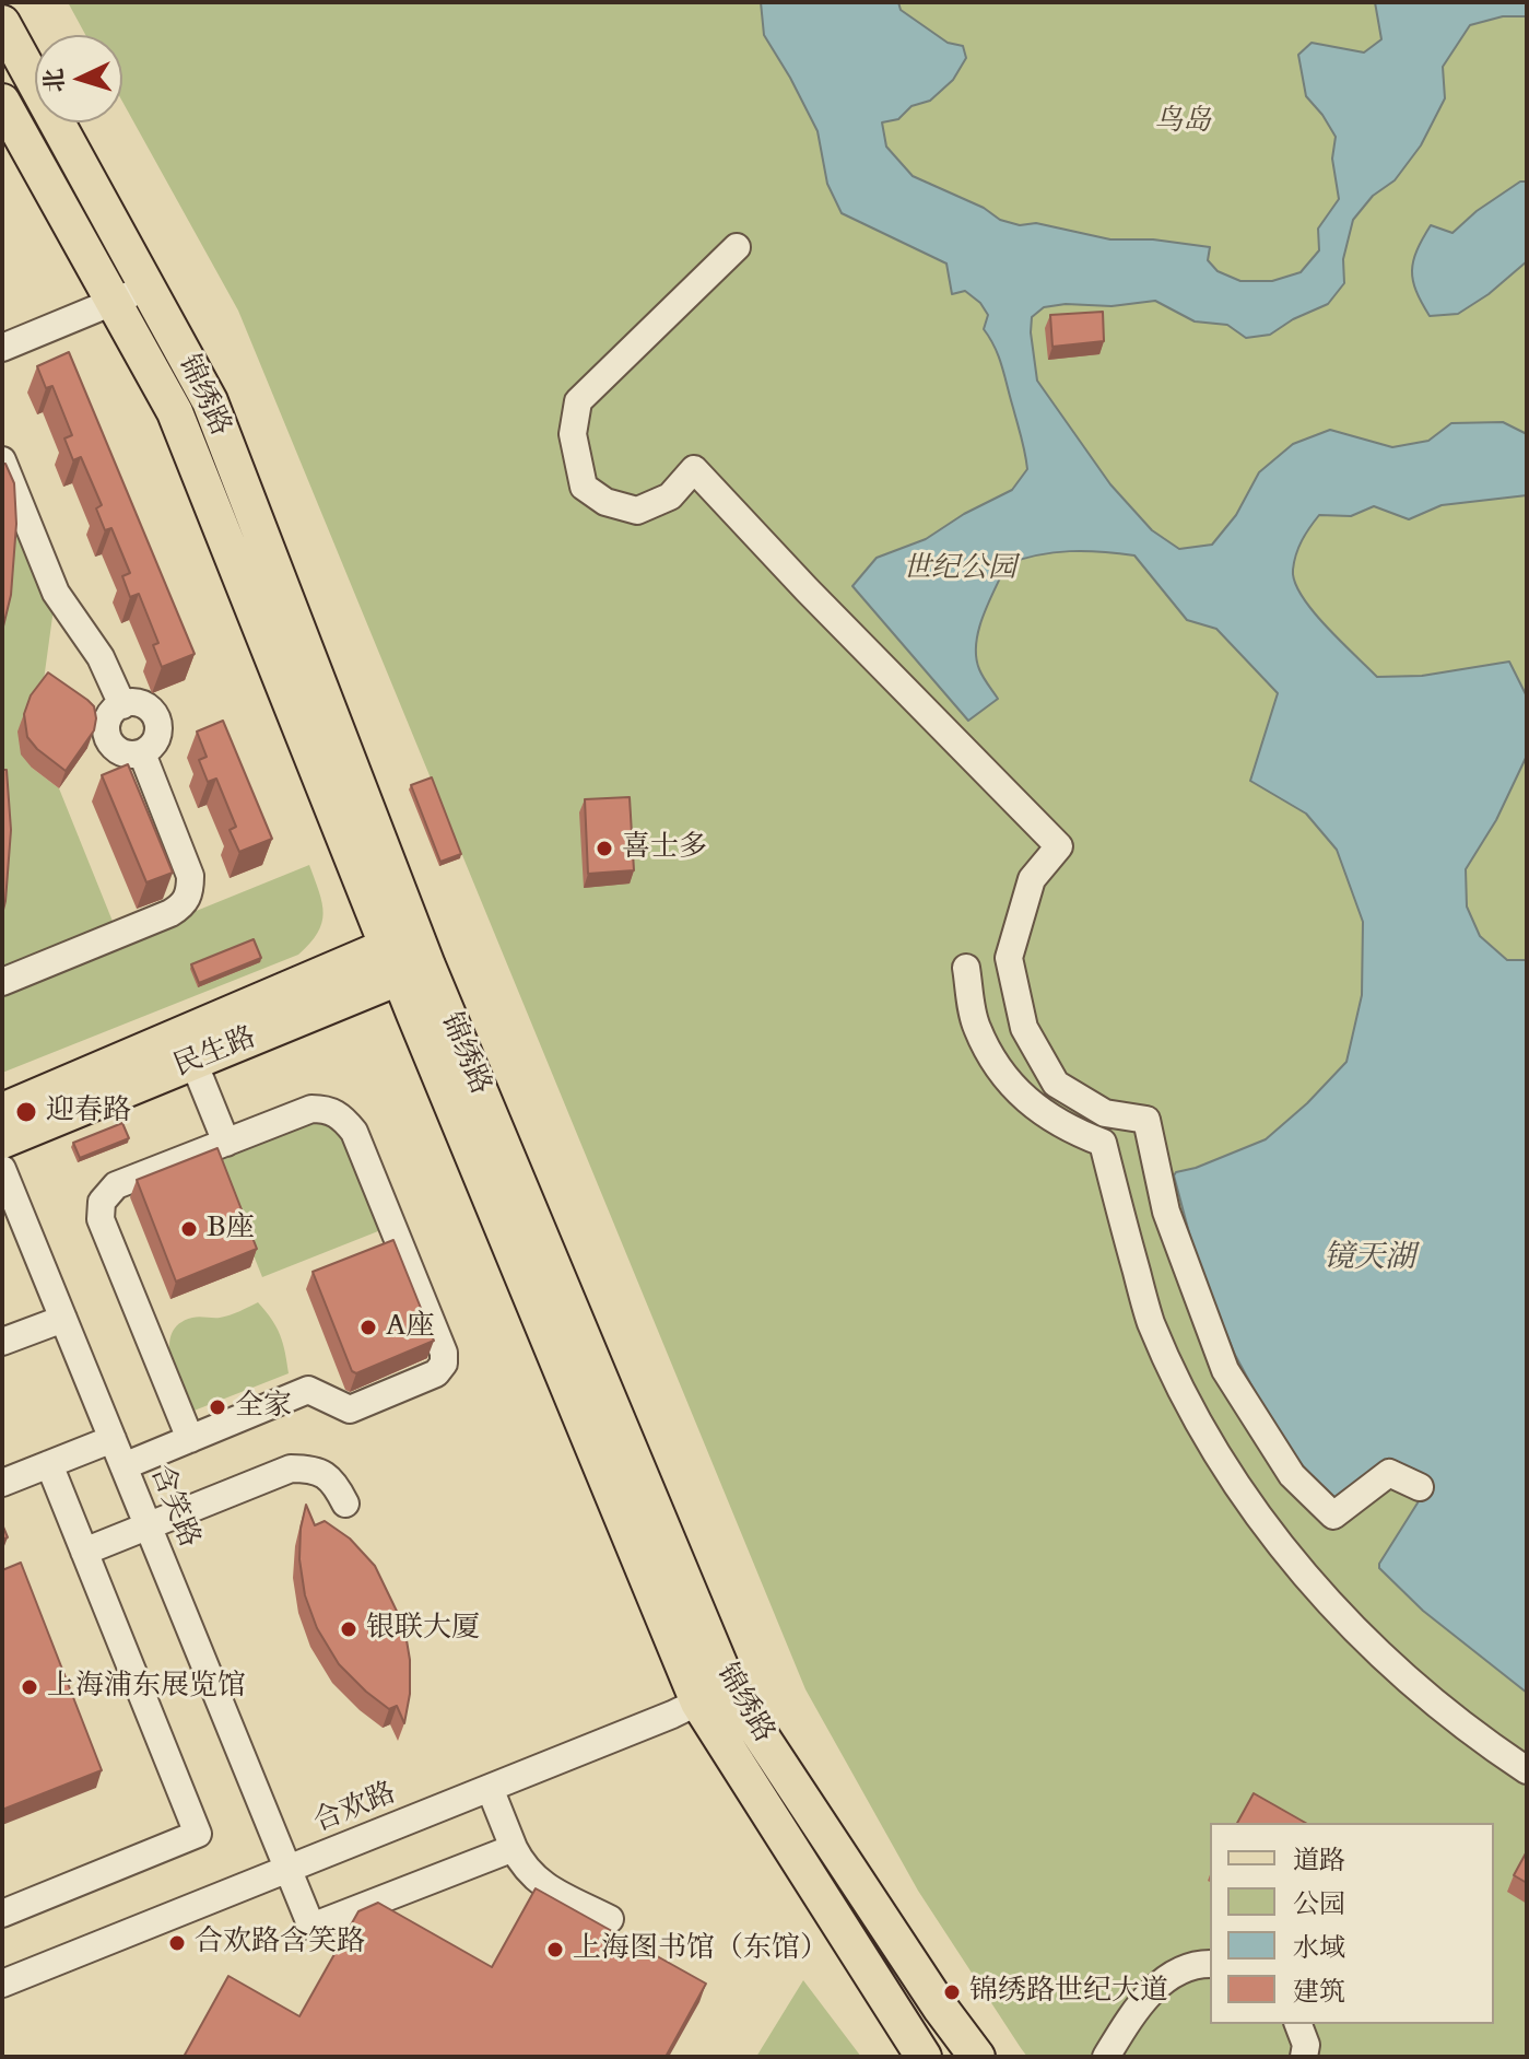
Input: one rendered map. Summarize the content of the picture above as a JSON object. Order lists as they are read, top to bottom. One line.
{"streets":{"main road":["锦绣路","民生路"],"street":["含笑路","合欢路"]},"crossings":[["锦绣路","民生路"],["锦绣路","合欢路"],["含笑路","合欢路"]],"water":["镜天湖"],"parks":["鸟岛","世纪公园"],"places":["喜士多","迎春路","B座","A座","全家","银联大厦","上海浦东展览馆","合欢路含笑路","上海图书馆（东馆）","锦绣路世纪大道"],"legend":["道路","公园","水域","建筑"],"north":"left"}
